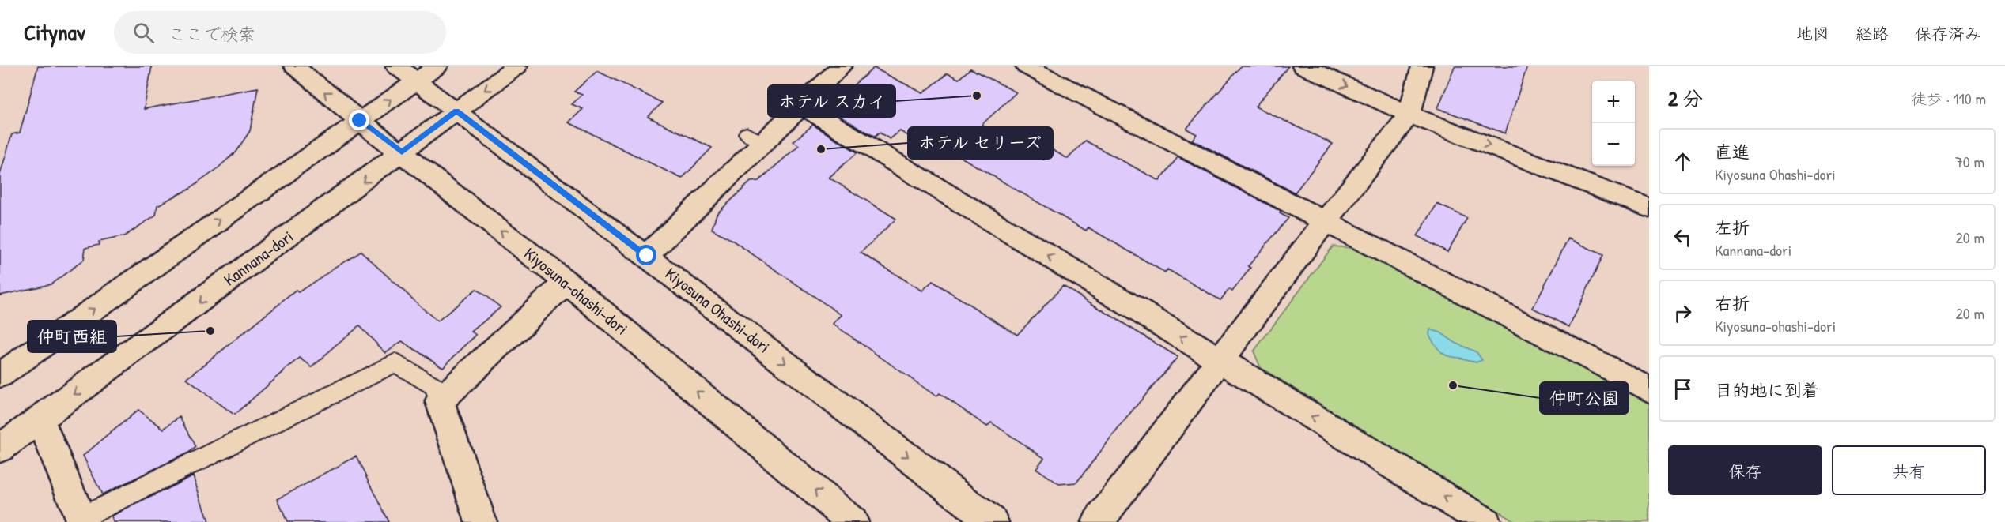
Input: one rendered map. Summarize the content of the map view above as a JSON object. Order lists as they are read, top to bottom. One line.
{"streets":{"street":["Kannana-dori","Kiyosuna-ohashi-dori","Kiyosuna Ohashi-dori"]},"crossings":[["Kannana-dori","Kiyosuna-ohashi-dori"],["Kannana-dori","Kiyosuna Ohashi-dori"]],"one_way":["Kiyosuna-ohashi-dori"],"places":["ホテル スカイ","ホテル セリーズ","仲町西組","仲町公園"],"page":{"header":"Citynav","search":"ここで検索","nav":["地図","経路","保存済み"],"heading":["2 分","徒歩 · 110 m"],"map_buttons":["+","−"],"list":[["直進","Kiyosuna Ohashi-dori","70 m"],["左折","Kannana-dori","20 m"],["右折","Kiyosuna-ohashi-dori","20 m"],"目的地に到着"],"buttons":["保存","共有"]}}
